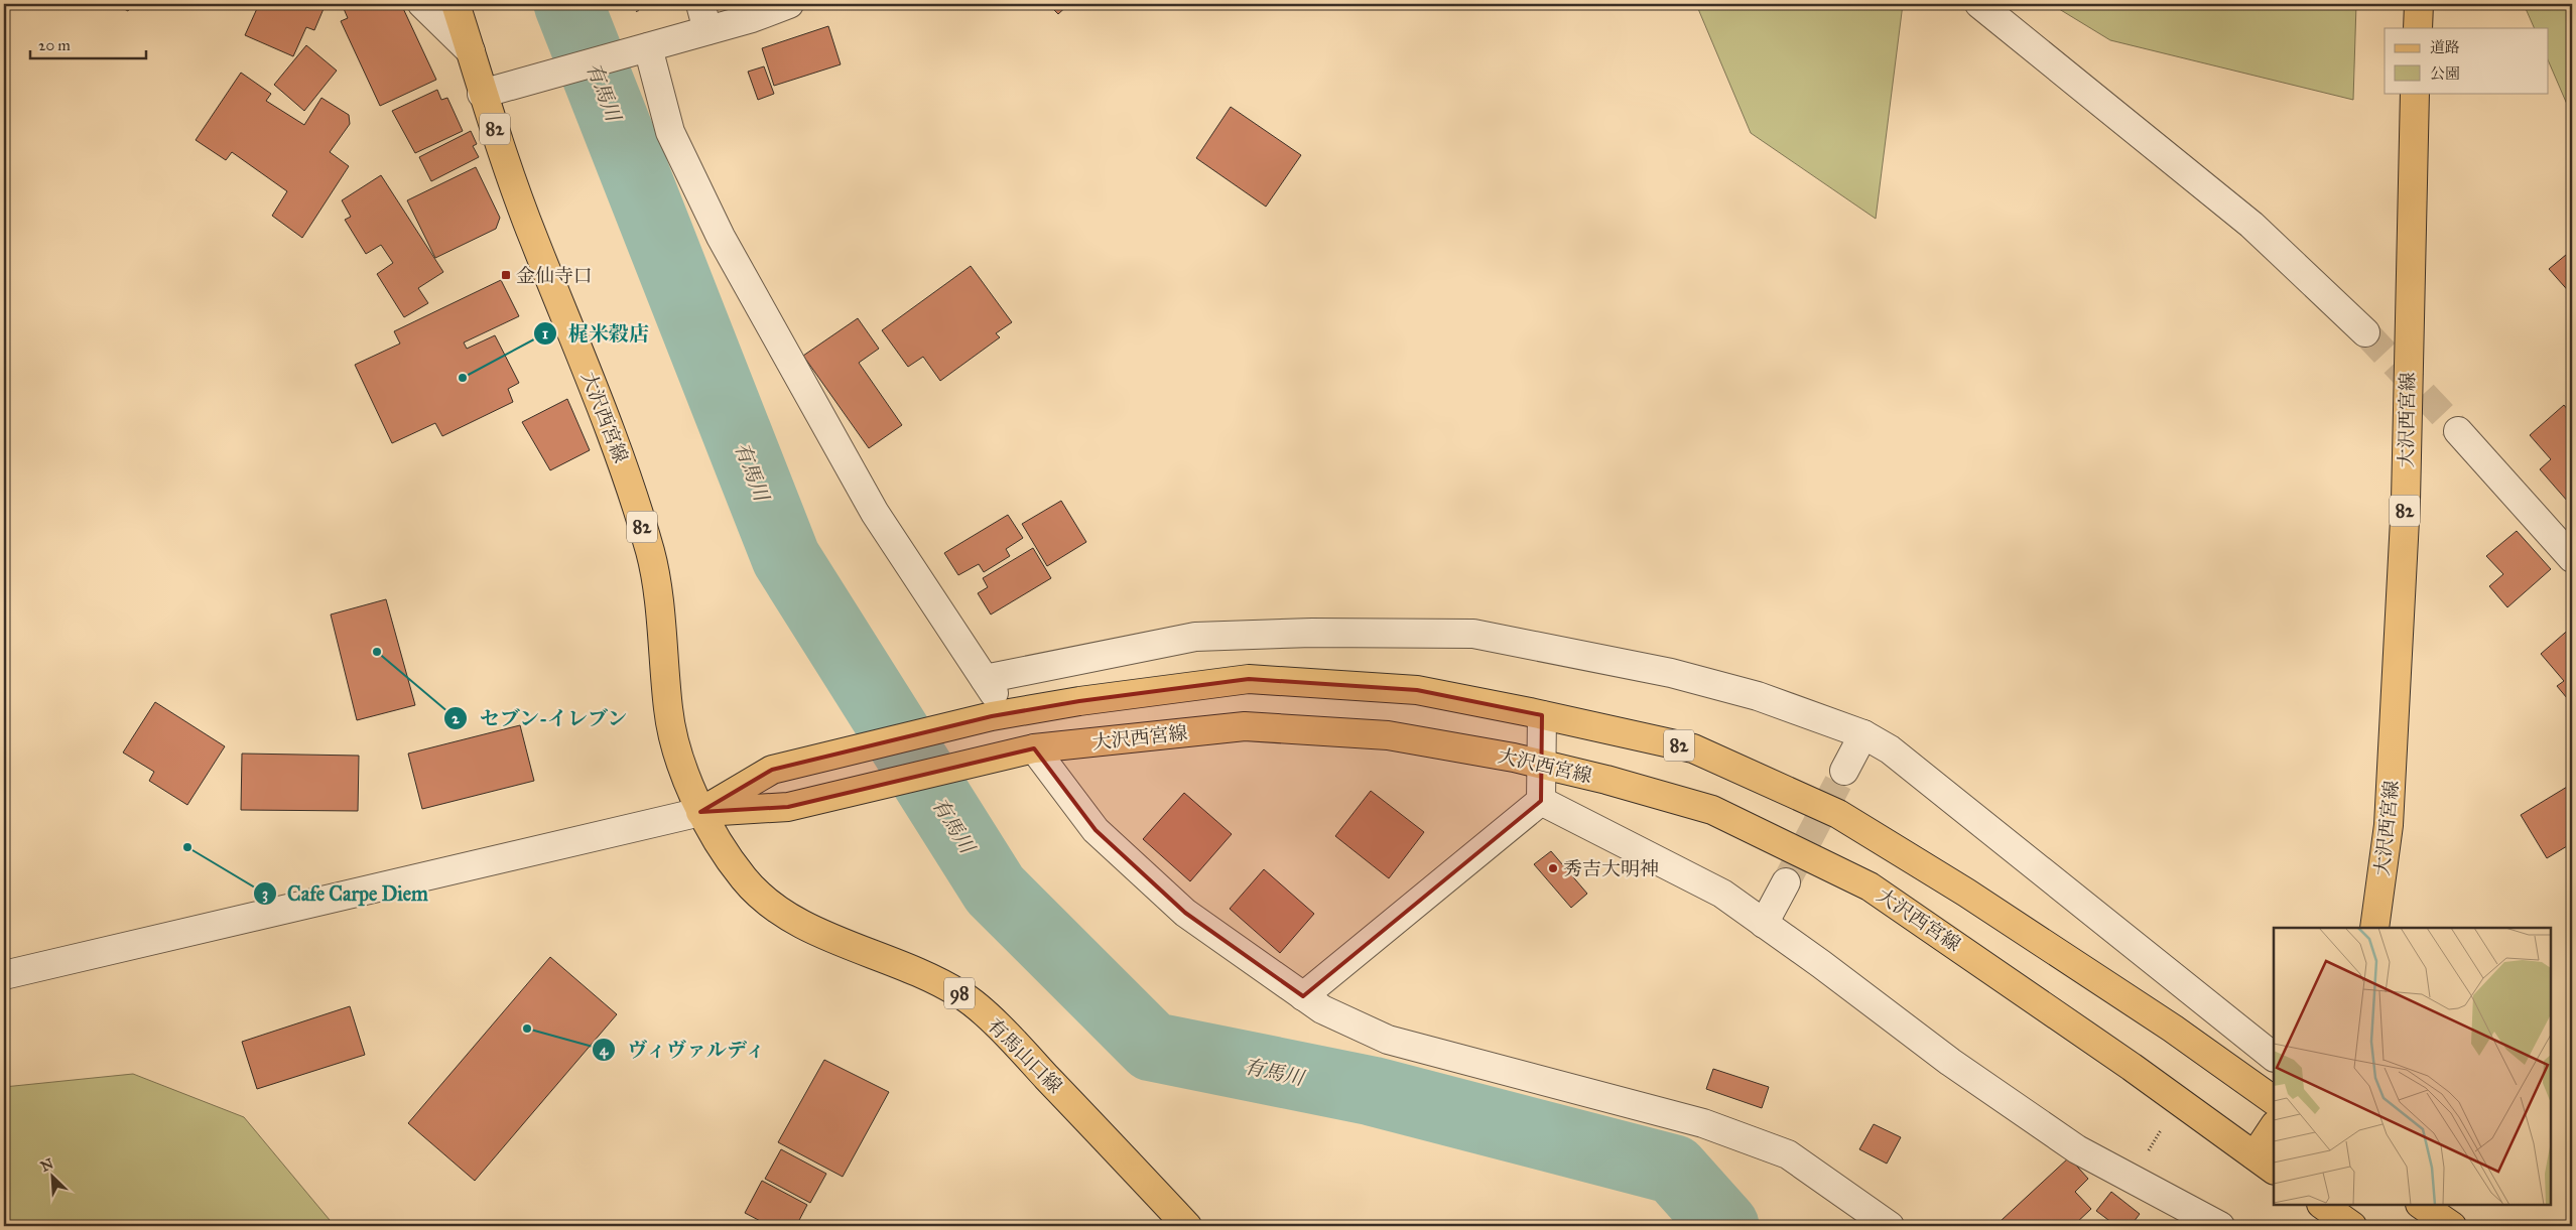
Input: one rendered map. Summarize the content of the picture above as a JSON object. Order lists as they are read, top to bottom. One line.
{"streets":{"main road":["82","大沢西宮線","98","有馬山口線"]},"crossings":[["82","大沢西宮線"],["82","有馬山口線"],["大沢西宮線","有馬山口線"]],"water":["有馬川"],"places":{"transit":["金仙寺口"],"other":["梶米穀店","セブン-イレブン","Cafe Carpe Diem","秀吉大明神","ヴィヴァルディ"]},"legend":["道路","公園"],"scale_bar":"20 m","north":"top left"}
